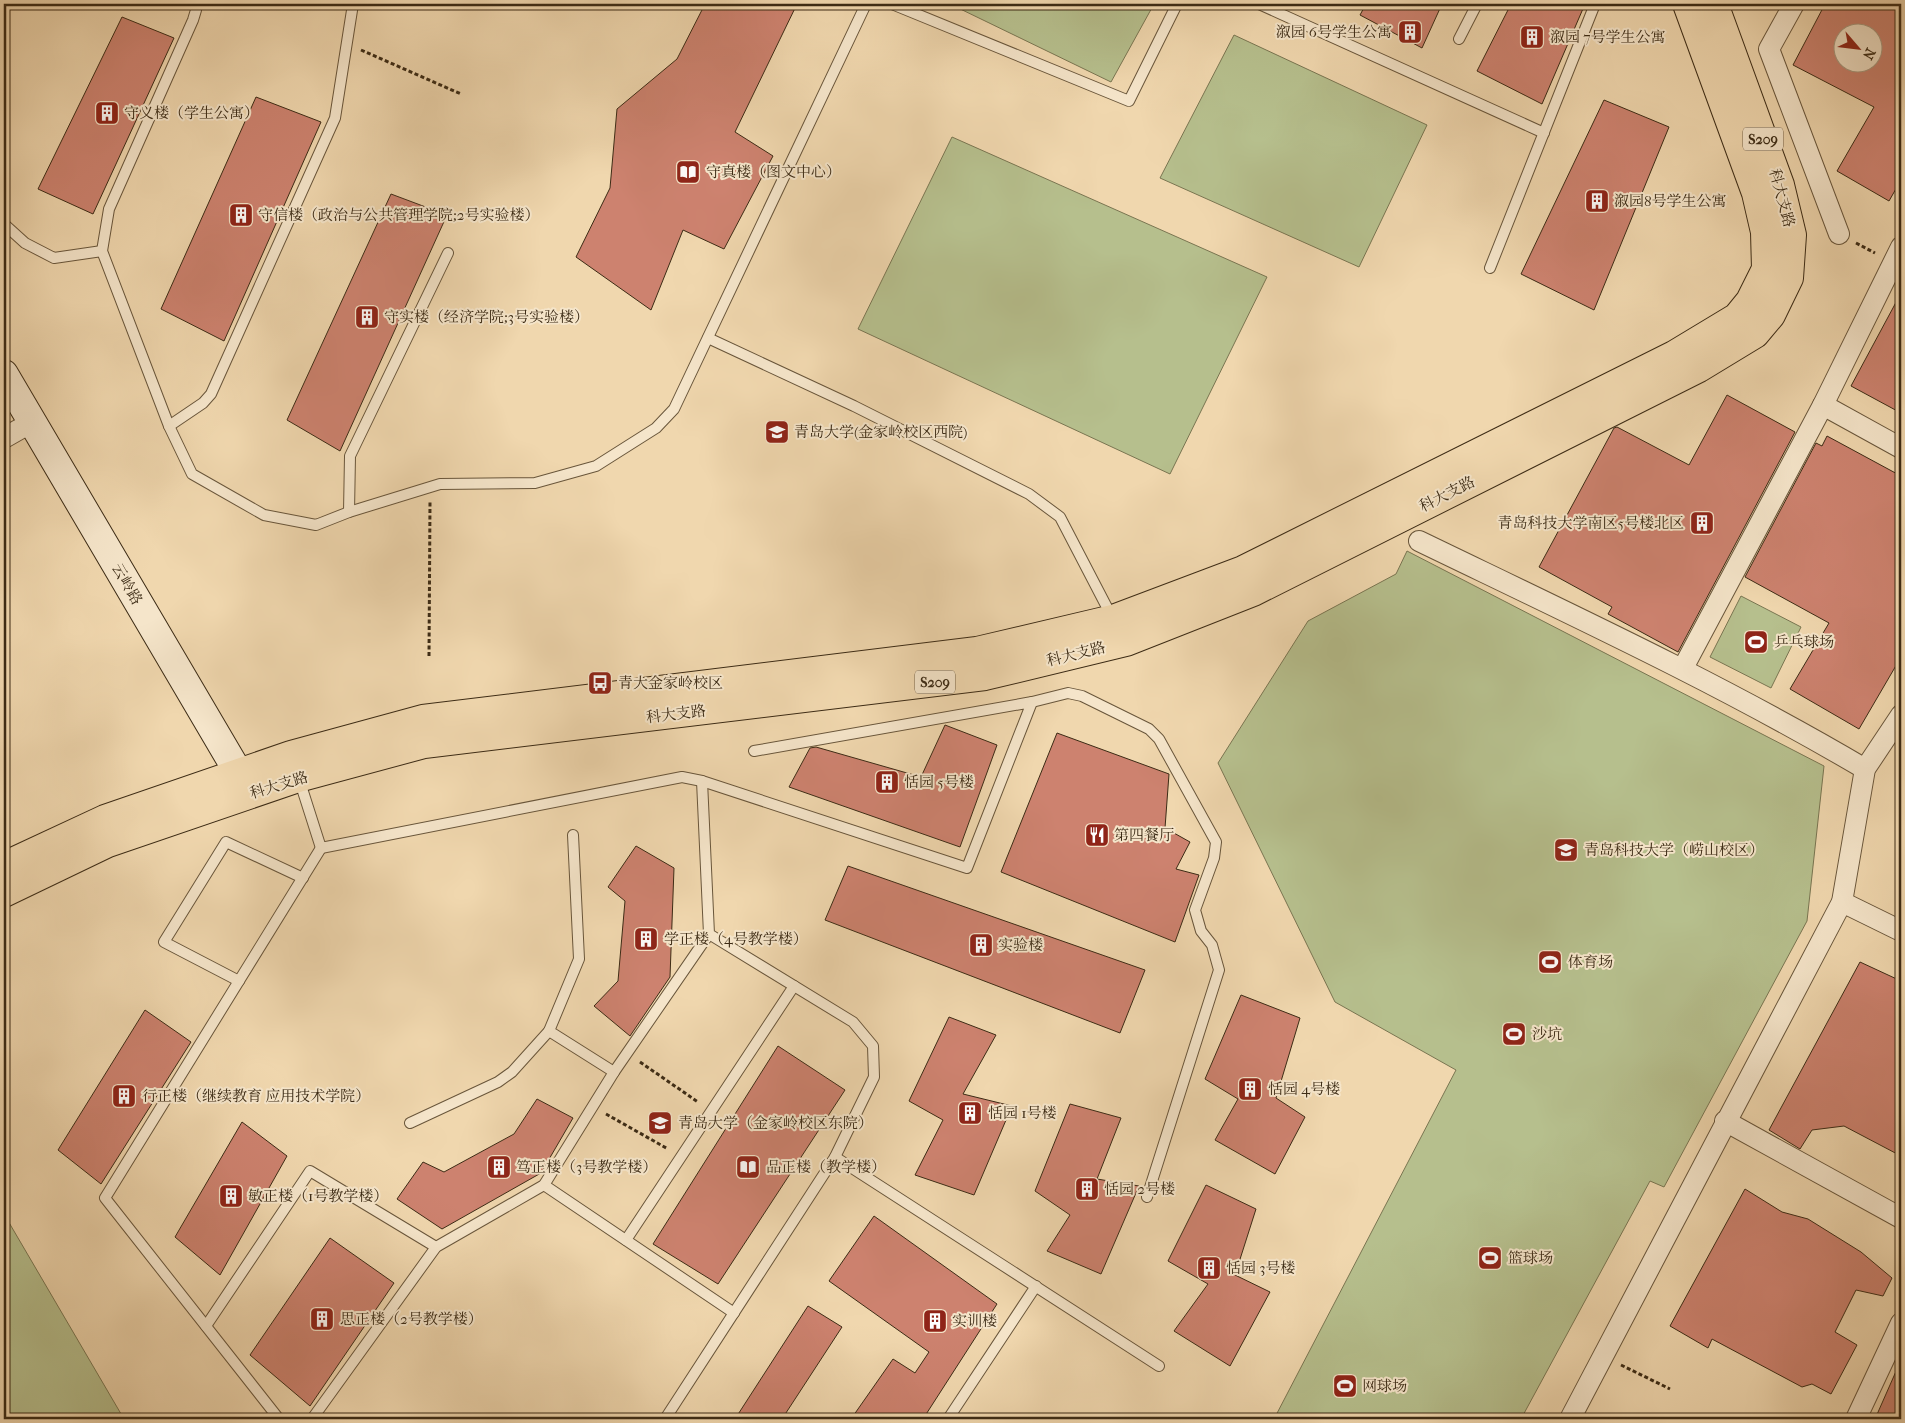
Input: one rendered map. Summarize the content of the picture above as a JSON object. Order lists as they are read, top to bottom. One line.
{"streets":{"main road":["S209","科大支路"],"street":["云岭路"]},"crossings":[["科大支路","云岭路"]],"places":{"building":["溆园 6号学生公寓","溆园 7号学生公寓","守义楼（学生公寓）","溆园8号学生公寓","守信楼（政治与公共管理学院;2号实验楼）","守实楼（经济学院;3号实验楼）","青岛科技大学南区5号楼北区","恬园 5号楼","学正楼（4号教学楼）","实验楼","恬园 4号楼","行正楼（继续教育 应用技术学院）","恬园 1号楼","笃正楼（3号教学楼）","恬园 2号楼","敏正楼（1号教学楼）","恬园 3号楼","思正楼（2号教学楼）","实训楼"],"library":["守真楼（图文中心）","品正楼（教学楼）"],"school or university":["青岛大学(金家岭校区西院)","青岛科技大学（崂山校区）","青岛大学（金家岭校区东院）"],"sports":["乒乓球场","体育场","沙坑","篮球场","网球场"],"bus stop":["青大金家岭校区"],"restaurant":["第四餐厅"]},"north":"bottom right"}
